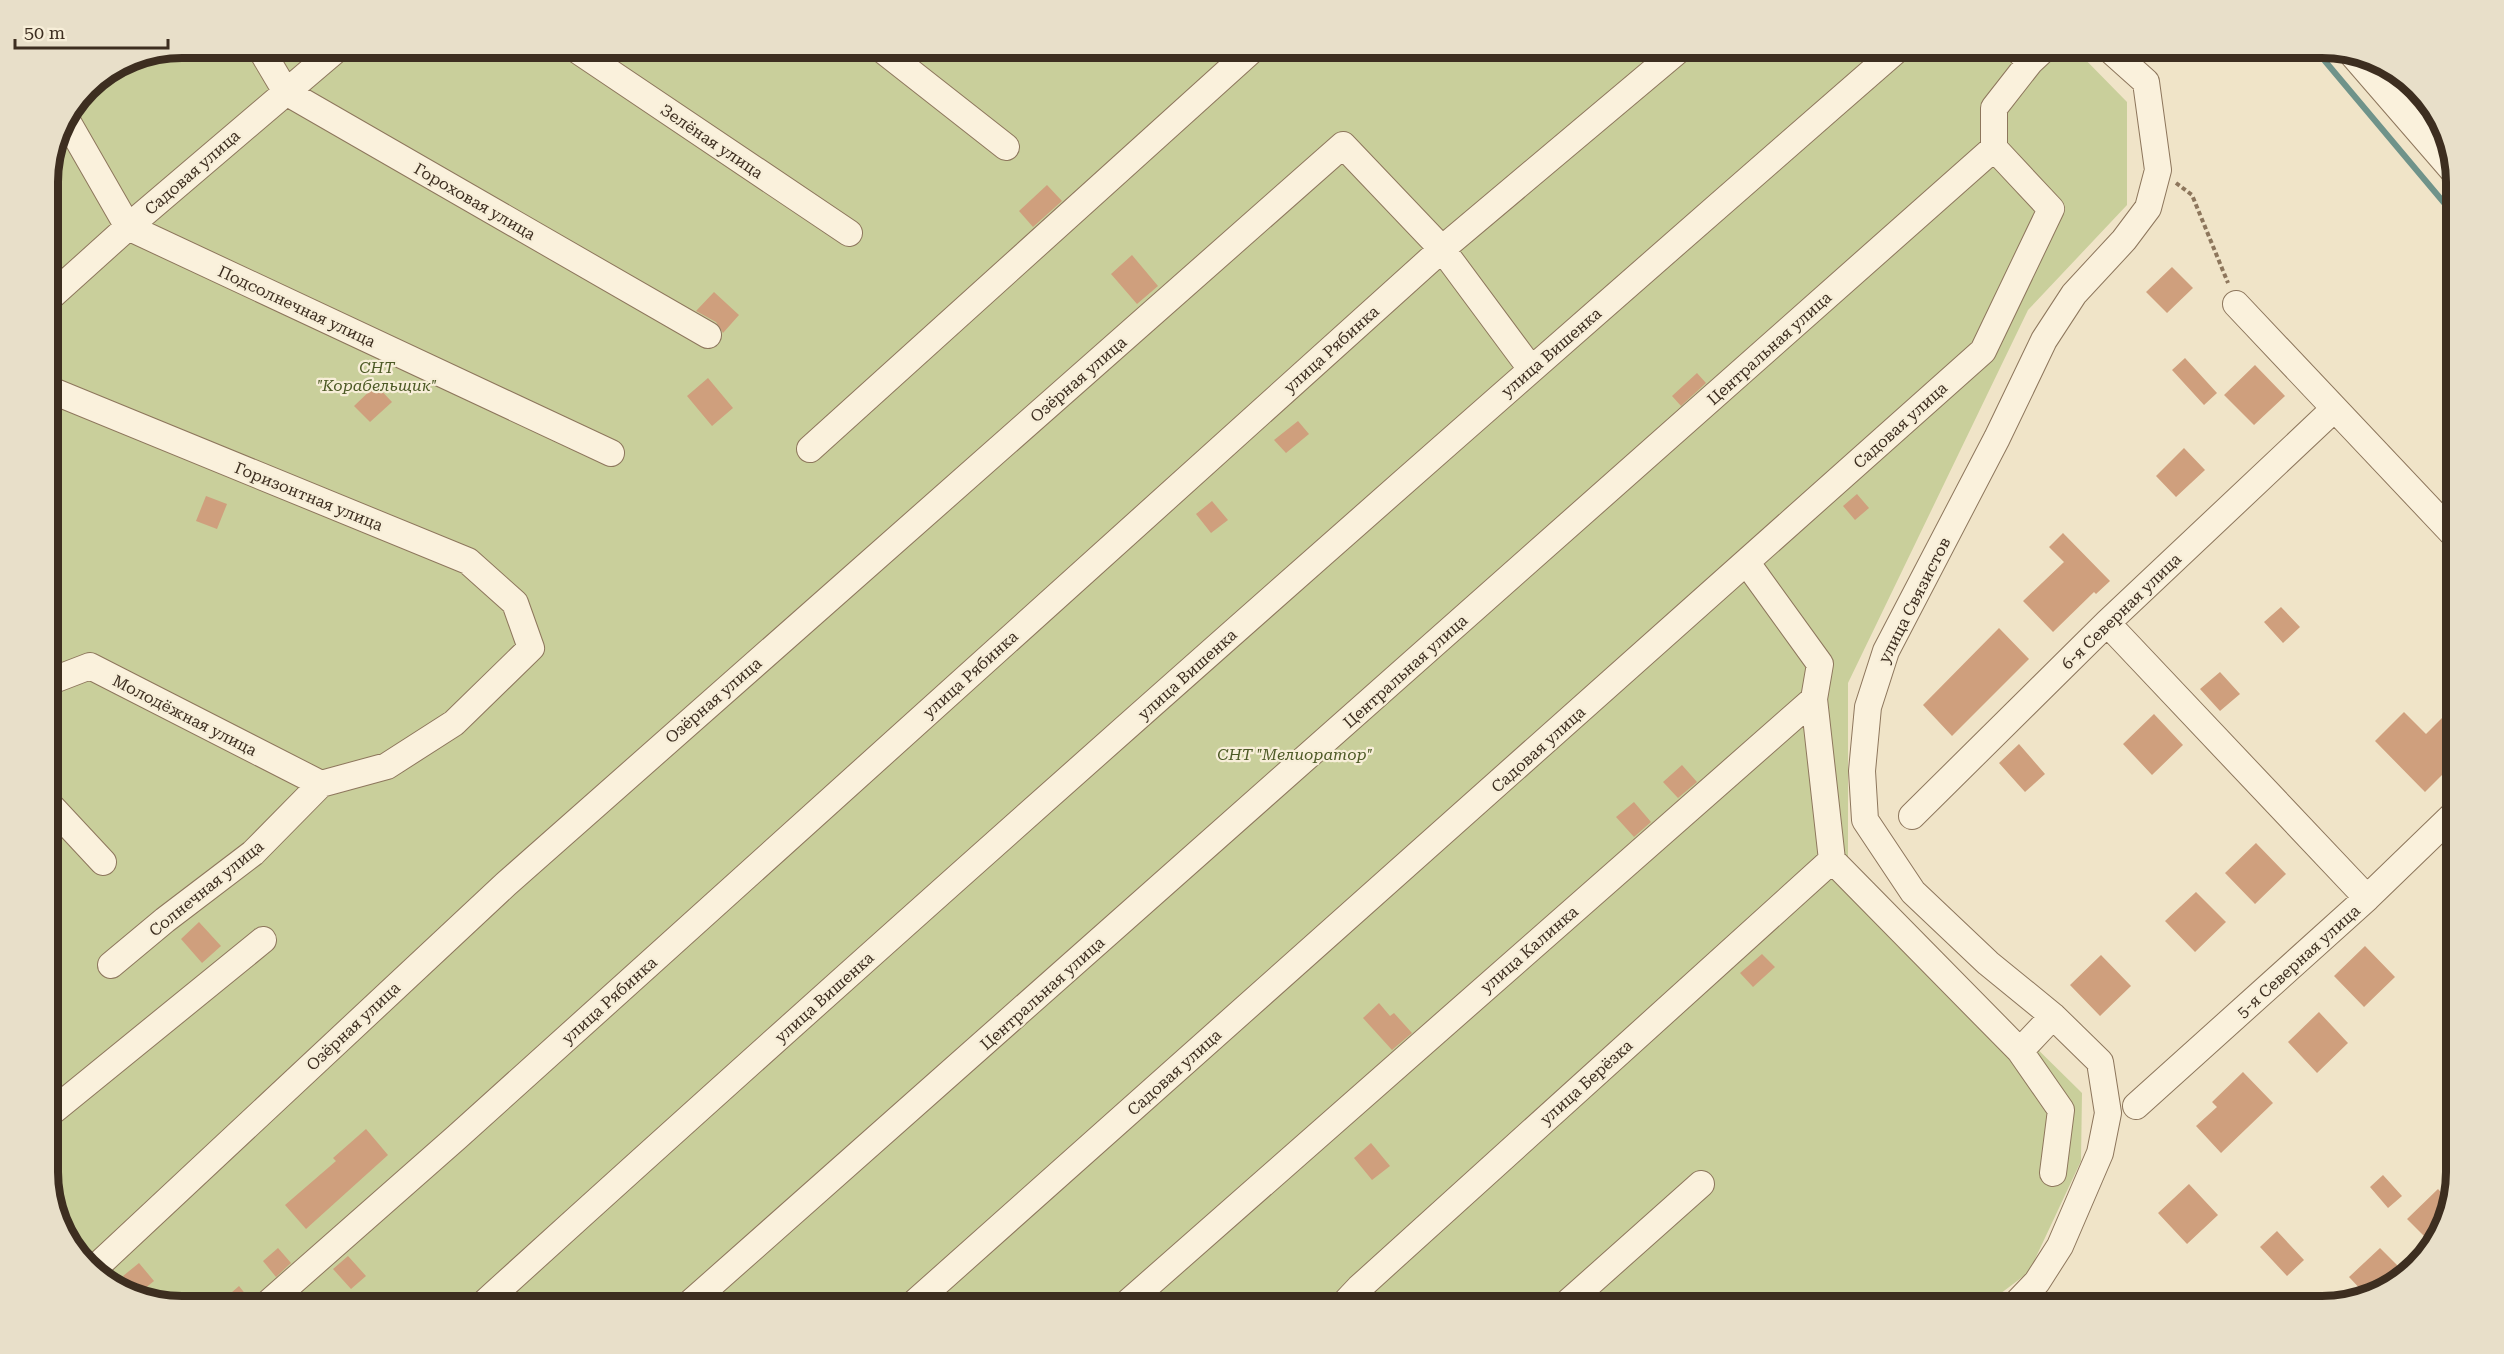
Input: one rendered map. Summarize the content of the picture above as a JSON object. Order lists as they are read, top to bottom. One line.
{"streets":{"street":["Зелёная улица","Садовая улица","Гороховая улица","Подсолнечная улица","Центральная улица","улица Рябинка","улица Вишенка","Озёрная улица","Горизонтная улица","улица Связистов","6-я Северная улица","Молодёжная улица","Солнечная улица","улица Калинка","5-я Северная улица","улица Берёзка"]},"crossings":[["Садовая улица","Гороховая улица"],["Садовая улица","Подсолнечная улица"],["Садовая улица","Центральная улица"],["улица Рябинка","Озёрная улица"],["Горизонтная улица","Молодёжная улица"],["Горизонтная улица","Солнечная улица"],["Молодёжная улица","Солнечная улица"]],"parks":["СНТ \"Корабельщик\"","СНТ \"Мелиоратор\""],"scale_bar":"50 m"}
